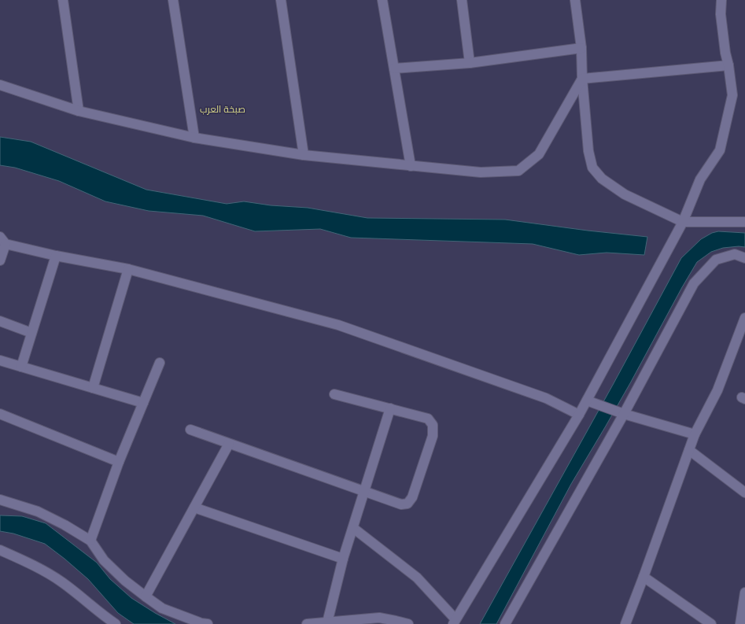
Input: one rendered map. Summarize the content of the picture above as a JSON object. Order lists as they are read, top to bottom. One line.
{"districts":["صبخة العرب"]}
